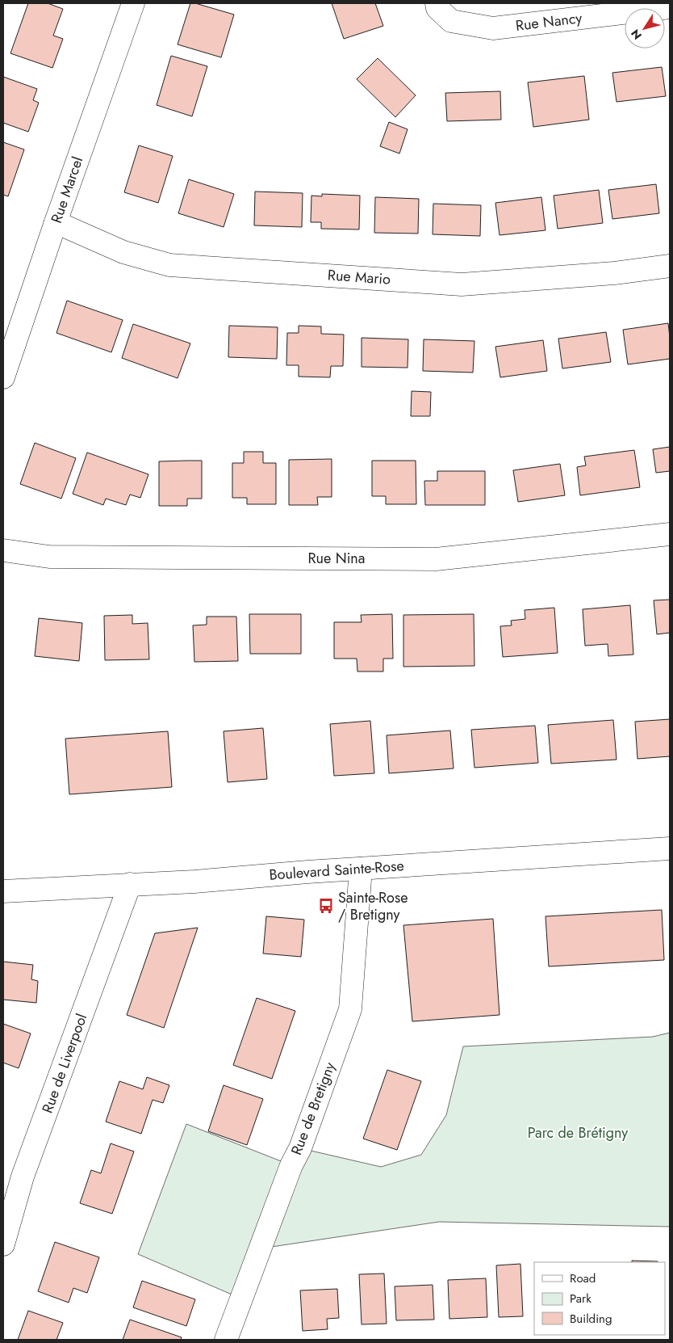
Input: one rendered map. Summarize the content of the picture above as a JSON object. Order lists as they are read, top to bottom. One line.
{"streets":{"street":["Rue Nancy","Rue Marcel","Rue Mario","Rue Nina","Boulevard Sainte-Rose","Rue de Liverpool","Rue de Bretigny"]},"crossings":[["Rue Marcel","Rue Mario"],["Boulevard Sainte-Rose","Rue de Liverpool"],["Boulevard Sainte-Rose","Rue de Bretigny"]],"parks":["Parc de Brétigny"],"places":{"bus stop":["Sainte-Rose / Bretigny"]},"legend":["Road","Park","Building"],"north":"bottom left"}
